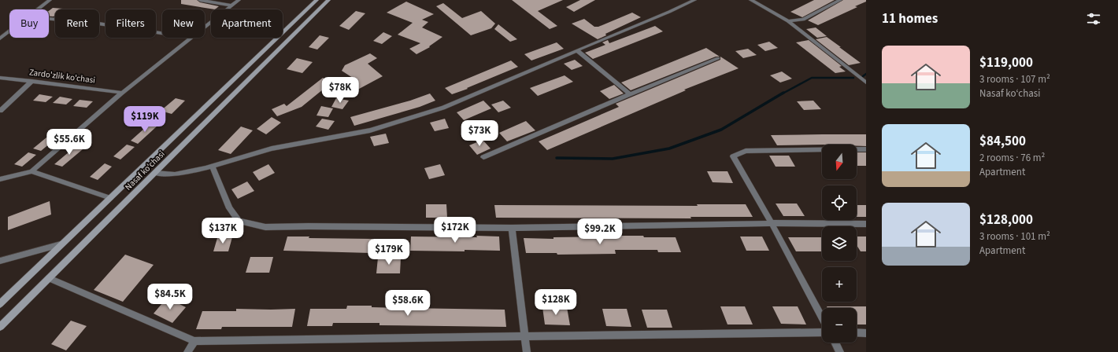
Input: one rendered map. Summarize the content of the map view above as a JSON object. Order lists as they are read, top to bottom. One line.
{"streets":{"main road":["Nasaf ko‘chasi"],"street":["Zardo'zlik ko'chasi"]},"north":"bottom","page":{"heading":"11 homes","chip":["Buy","Rent","Filters","New","Apartment"],"list":[{"name":"$119,000","note":"3 rooms · 107 m² · Nasaf ko‘chasi"},{"name":"$84,500","note":"2 rooms · 76 m² · Apartment"},{"name":"$128,000","note":"3 rooms · 101 m² · Apartment"}],"price":["$78K","$119K","$73K","$55.6K","$172K","$137K","$99.2K","$179K","$84.5K","$128K","$58.6K"],"map_buttons":["+","−"]}}
